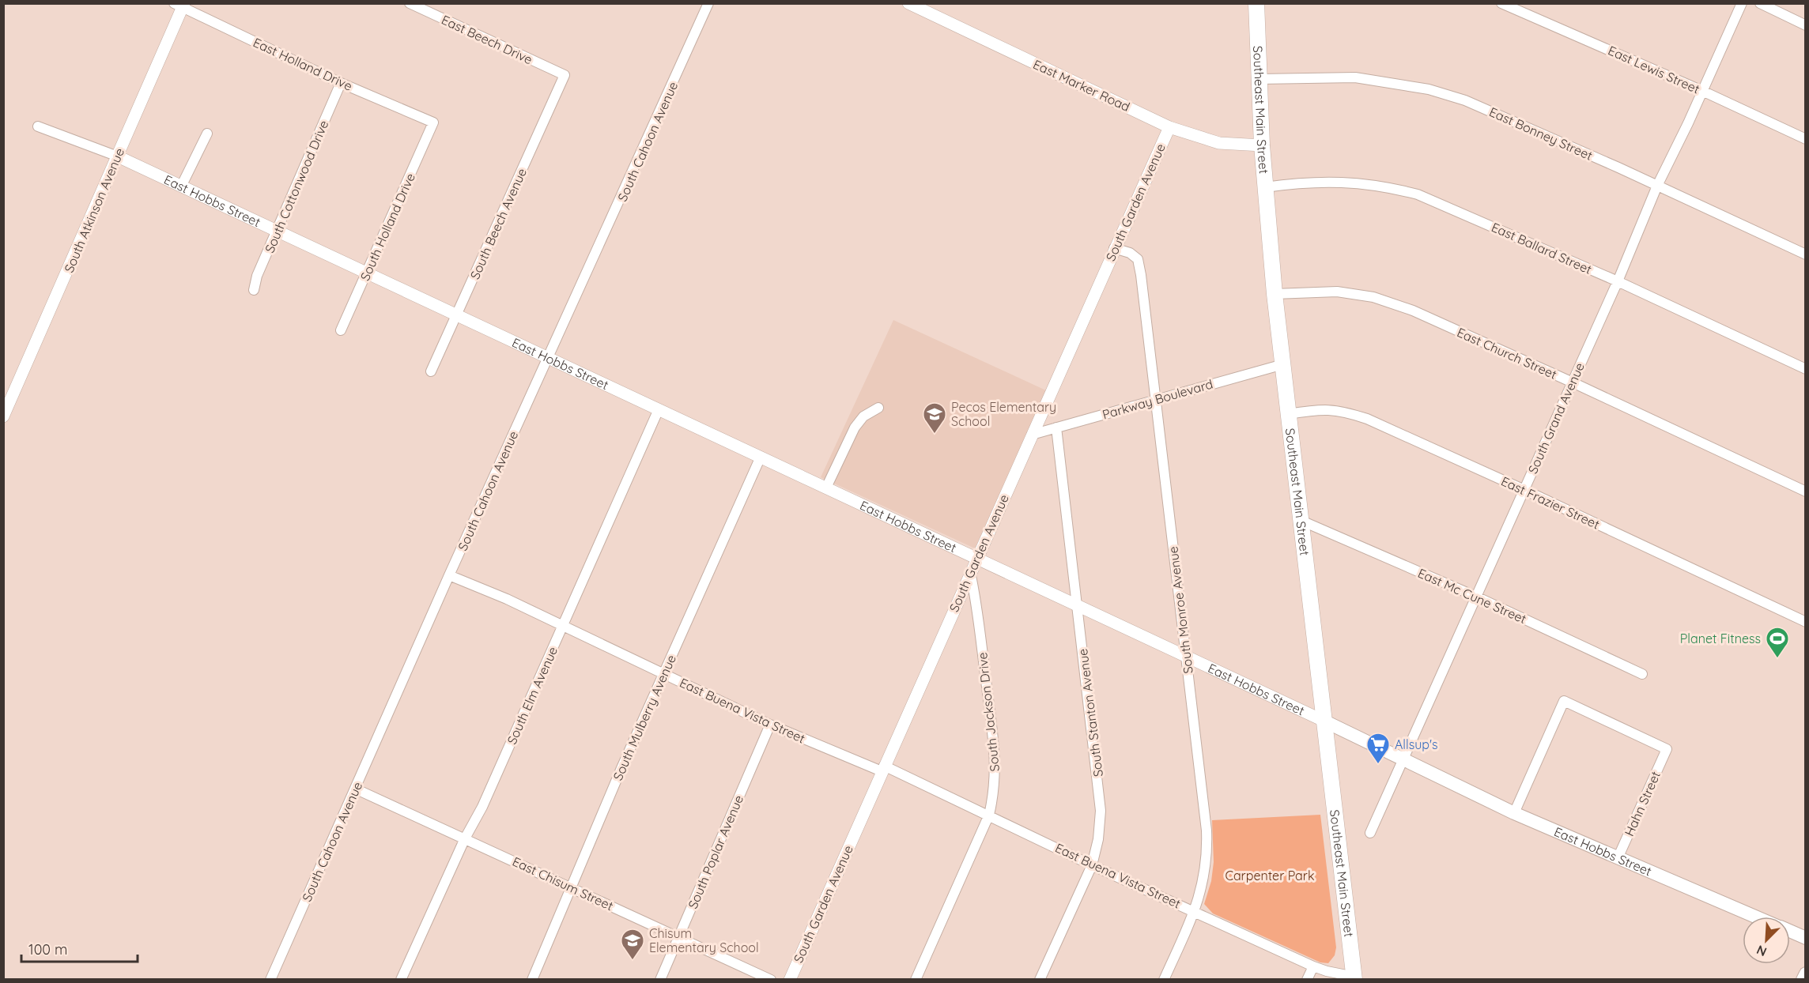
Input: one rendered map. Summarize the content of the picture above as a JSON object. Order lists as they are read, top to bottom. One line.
{"streets":{"main road":["Southeast Main Street","East Hobbs Street"],"street":["East Beech Drive","East Holland Drive","East Lewis Street","East Marker Road","East Bonney Street","South Cahoon Avenue","South Cottonwood Drive","South Garden Avenue","South Atkinson Avenue","South Beech Avenue","South Holland Drive","East Ballard Street","East Church Street","Parkway Boulevard","South Grand Avenue","East Frazier Street","East Mc Cune Street","South Monroe Avenue","South Elm Avenue","East Buena Vista Street","South Jackson Drive","South Stanton Avenue","South Mulberry Avenue","Hahn Street","South Poplar Avenue","East Chisum Street"]},"crossings":[["East Beech Drive","South Beech Avenue"],["East Holland Drive","South Cottonwood Drive"],["East Holland Drive","South Atkinson Avenue"],["East Holland Drive","South Holland Drive"],["East Lewis Street","South Grand Avenue"],["East Marker Road","Southeast Main Street"],["East Marker Road","South Garden Avenue"],["Southeast Main Street","East Bonney Street"],["Southeast Main Street","East Hobbs Street"],["Southeast Main Street","East Ballard Street"],["Southeast Main Street","East Church Street"],["Southeast Main Street","Parkway Boulevard"],["Southeast Main Street","East Frazier Street"],["Southeast Main Street","East Mc Cune Street"],["Southeast Main Street","East Buena Vista Street"],["East Bonney Street","South Grand Avenue"],["South Cahoon Avenue","East Hobbs Street"],["South Cahoon Avenue","East Buena Vista Street"],["South Cahoon Avenue","East Chisum Street"],["South Cottonwood Drive","East Hobbs Street"],["East Hobbs Street","South Garden Avenue"],["East Hobbs Street","South Atkinson Avenue"],["East Hobbs Street","South Beech Avenue"],["East Hobbs Street","South Holland Drive"],["East Hobbs Street","South Grand Avenue"],["East Hobbs Street","South Monroe Avenue"],["East Hobbs Street","South Elm Avenue"],["East Hobbs Street","South Stanton Avenue"],["East Hobbs Street","South Mulberry Avenue"],["East Hobbs Street","Hahn Street"],["South Garden Avenue","Parkway Boulevard"],["South Garden Avenue","South Monroe Avenue"],["South Garden Avenue","East Buena Vista Street"],["South Garden Avenue","South Jackson Drive"],["East Ballard Street","South Grand Avenue"],["East Church Street","South Grand Avenue"],["Parkway Boulevard","South Monroe Avenue"],["Parkway Boulevard","South Stanton Avenue"],["South Grand Avenue","East Frazier Street"],["South Grand Avenue","East Mc Cune Street"],["South Monroe Avenue","East Buena Vista Street"],["South Elm Avenue","East Buena Vista Street"],["South Elm Avenue","East Chisum Street"],["East Buena Vista Street","South Jackson Drive"],["East Buena Vista Street","South Stanton Avenue"],["East Buena Vista Street","South Mulberry Avenue"],["East Buena Vista Street","South Poplar Avenue"],["South Mulberry Avenue","East Chisum Street"],["South Poplar Avenue","East Chisum Street"]],"parks":["Carpenter Park"],"places":{"school or university":["Pecos Elementary School","Chisum Elementary School"],"sports":["Planet Fitness"],"supermarket":["Allsup's"]},"scale_bar":"100 m","north":"bottom left"}
